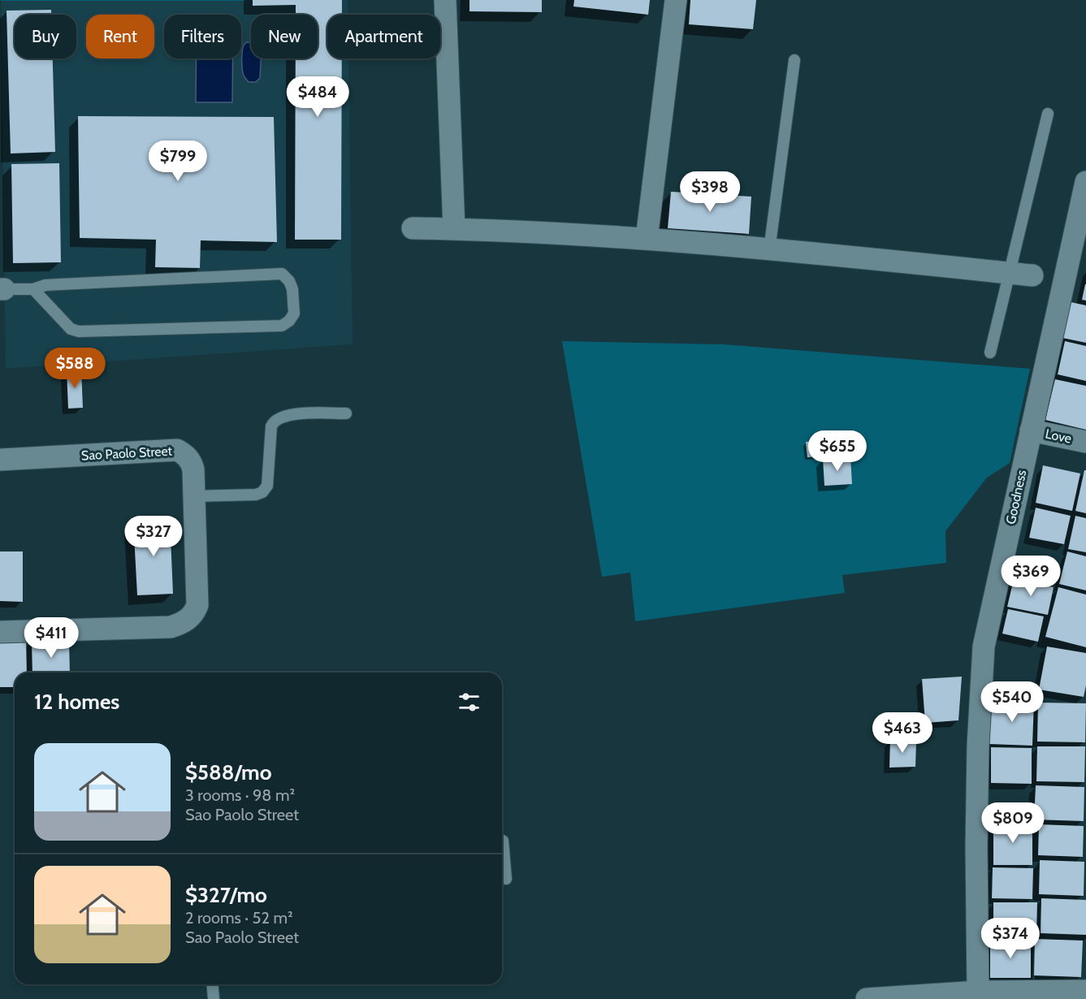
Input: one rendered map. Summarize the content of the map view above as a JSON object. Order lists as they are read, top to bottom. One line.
{"streets":{"street":["Love","Sao Paolo Street","Goodness"]},"crossings":[["Love","Goodness"]],"page":{"chip":["Buy","Rent","Filters","New","Apartment"],"price":["$484","$799","$398","$588","$655","$327","$369","$411","$540","$463","$809","$374"],"heading":"12 homes","list":[{"name":"$588/mo","note":"3 rooms · 98 m² · Sao Paolo Street"},{"name":"$327/mo","note":"2 rooms · 52 m² · Sao Paolo Street"}]}}
